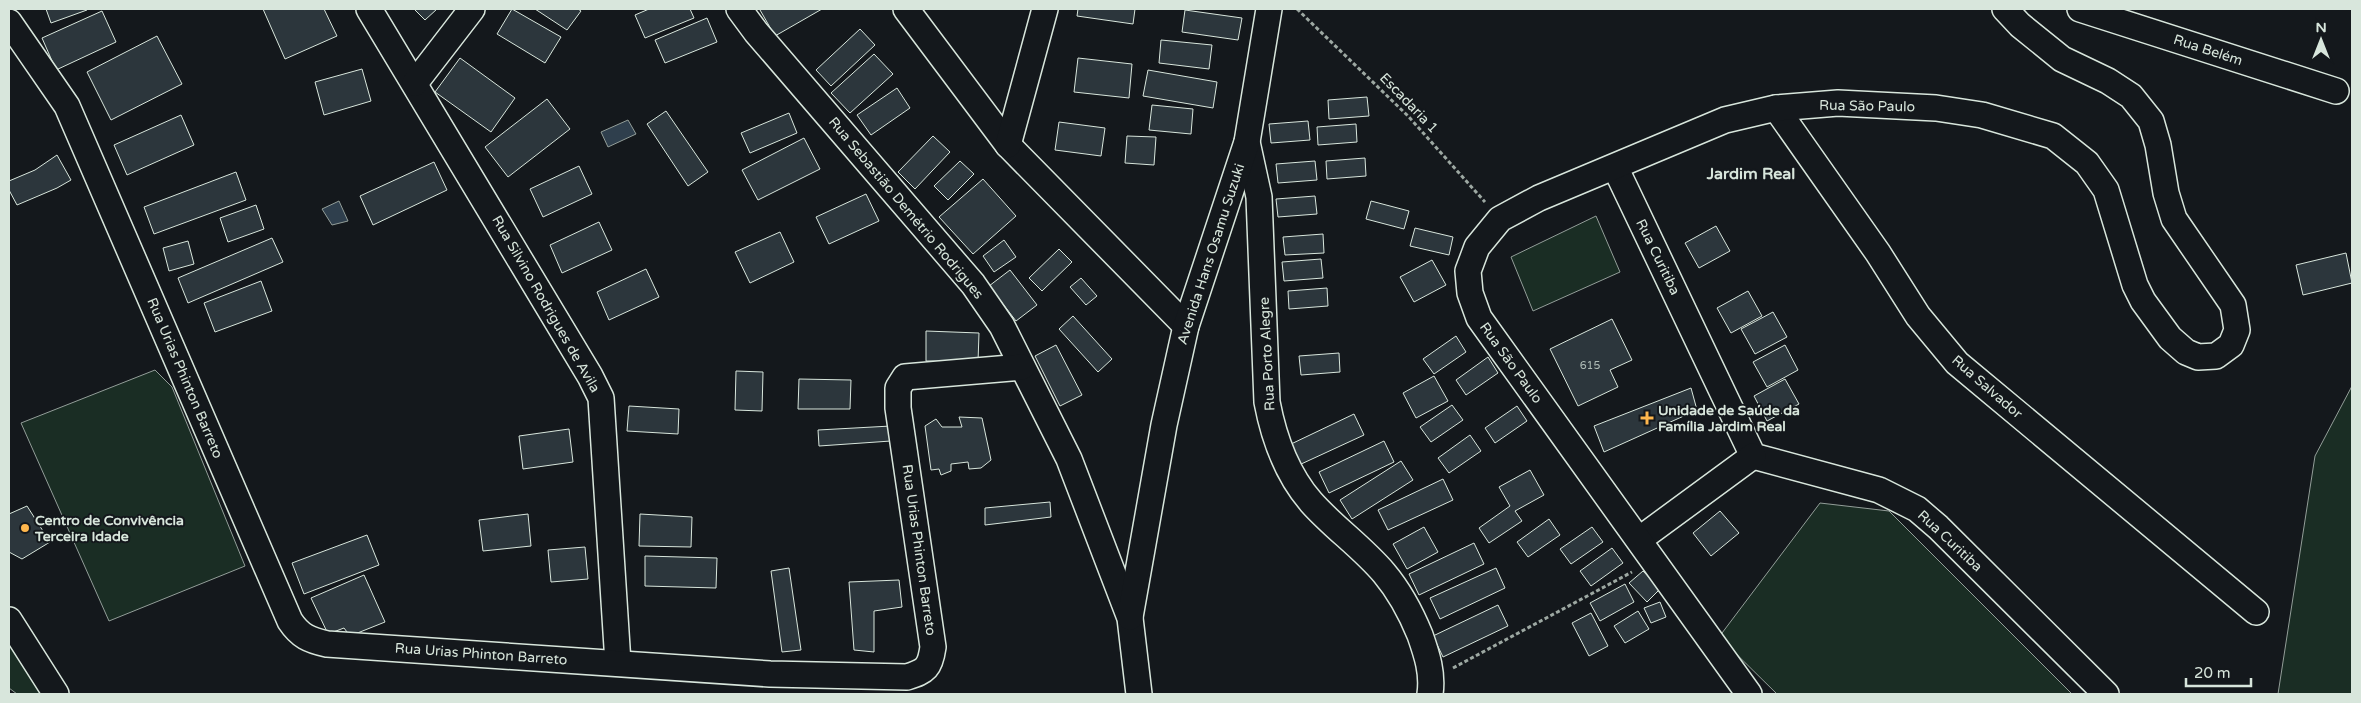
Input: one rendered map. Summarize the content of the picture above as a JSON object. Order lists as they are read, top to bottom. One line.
{"streets":{"street":["Rua Belém","Rua São Paulo","Rua Sebastião Demétrio Rodrigues","Avenida Hans Osamu Suzuki","Rua Curitiba","Rua Silvino Rodrigues de Avila","Rua Porto Alegre","Rua Urias Phinton Barreto","Rua Salvador"],"path":["Escadaria 1"]},"crossings":[["Escadaria 1","Rua São Paulo"],["Rua São Paulo","Rua Curitiba"],["Rua São Paulo","Rua Salvador"],["Rua Sebastião Demétrio Rodrigues","Avenida Hans Osamu Suzuki"],["Rua Sebastião Demétrio Rodrigues","Rua Urias Phinton Barreto"],["Avenida Hans Osamu Suzuki","Rua Porto Alegre"],["Rua Silvino Rodrigues de Avila","Rua Urias Phinton Barreto"]],"districts":["Jardim Real"],"places":{"health":["Unidade de Saúde da Família Jardim Real"],"other":["Centro de Convivência Terceira Idade"]},"house_numbers":["615"],"scale_bar":"20 m","north":"top"}
